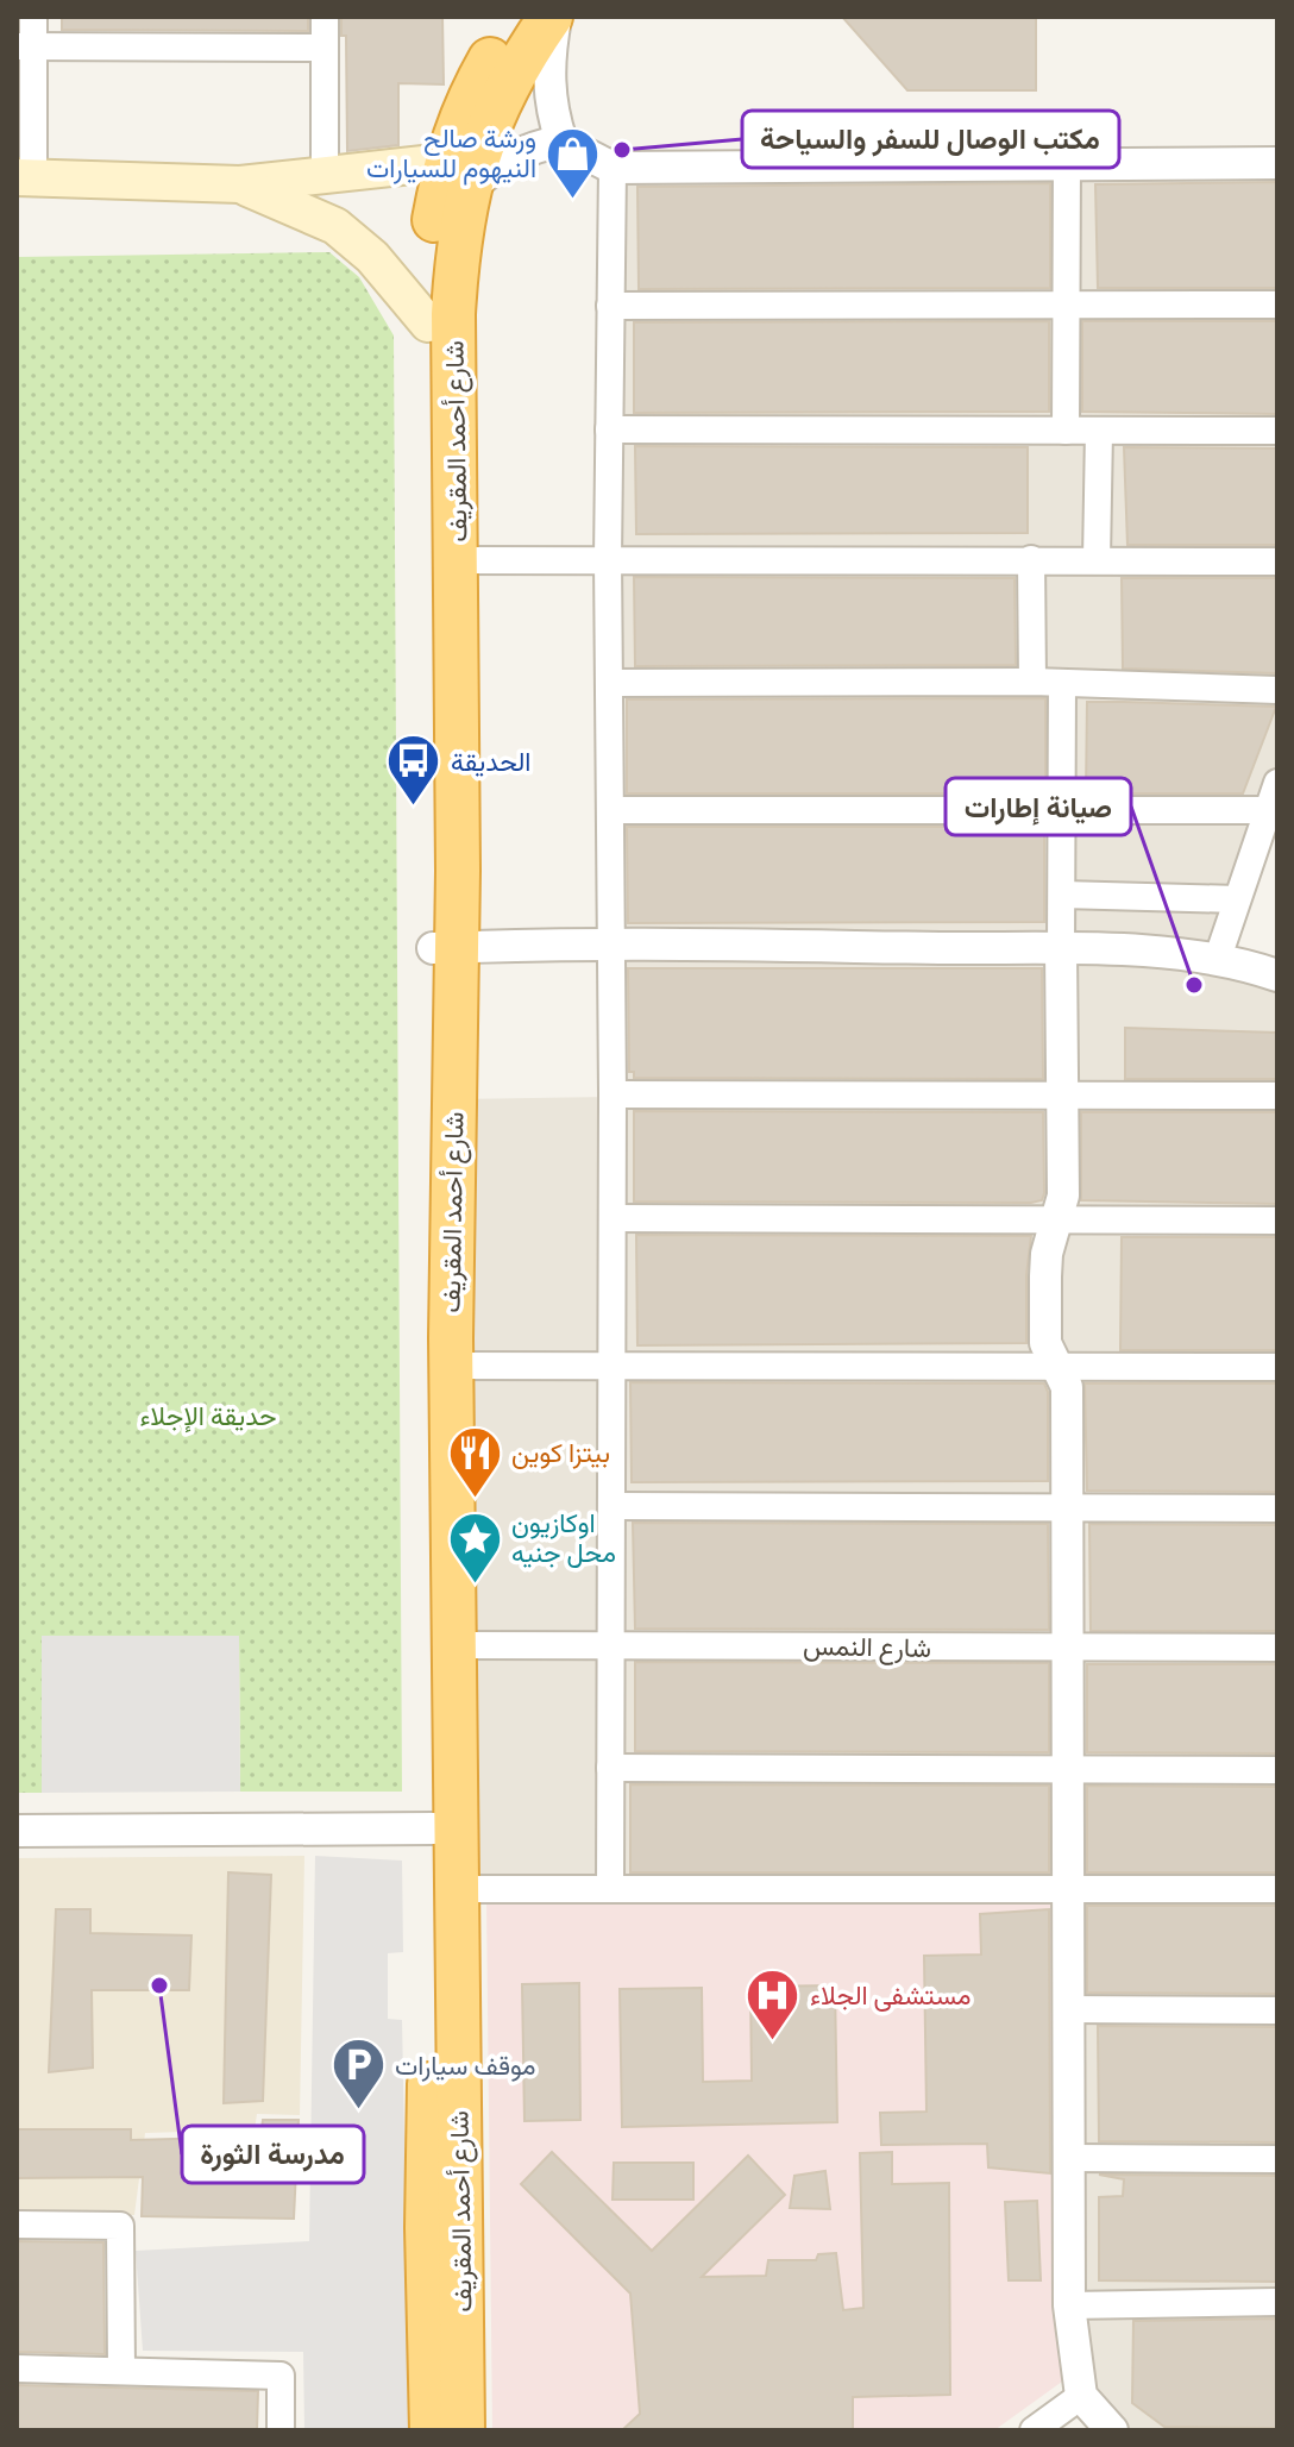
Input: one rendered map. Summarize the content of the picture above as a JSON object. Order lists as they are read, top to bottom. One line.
{"streets":{"highway":["شارع أحمد المقريف"],"street":["شارع النمس"]},"crossings":[["شارع أحمد المقريف","شارع النمس"]],"parks":["حديقة الإجلاء"],"places":{"other":["مكتب الوصال للسفر والسياحة","صيانة إطارات","مدرسة الثورة"],"shop":["ورشة صالح النيهوم للسيارات"],"bus stop":["الحديقة"],"restaurant":["بيتزا كوين"],"place":["اوكازيون محل جنيه"],"hospital":["مستشفى الجلاء"],"parking":["موقف سيارات"]}}
